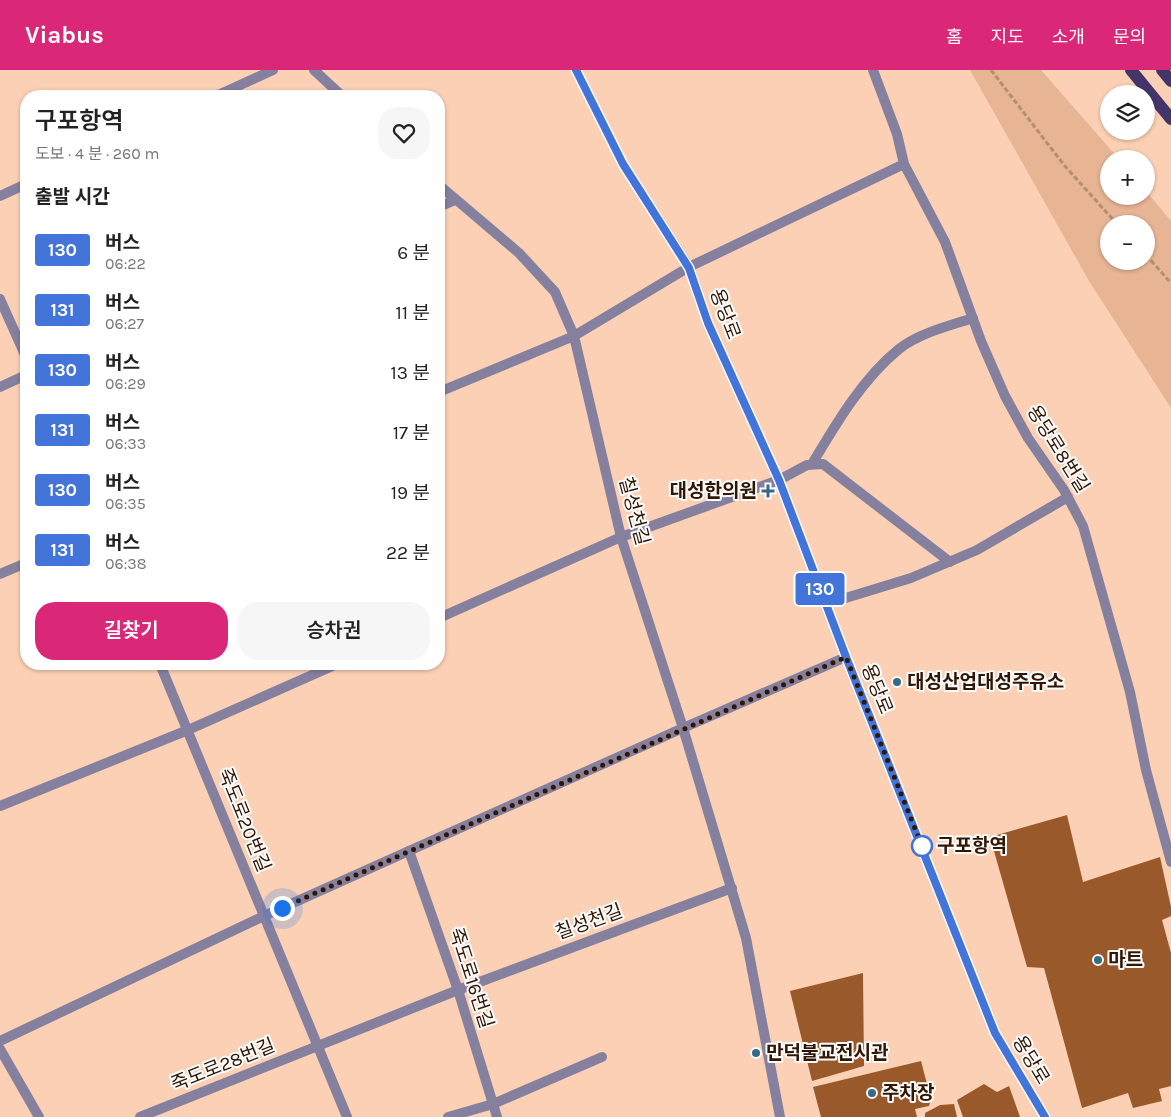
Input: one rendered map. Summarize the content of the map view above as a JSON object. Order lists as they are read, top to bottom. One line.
{"streets":{"main road":["용당로"],"street":["용당로8번길","칠성천길","죽도로20번길","죽도로16번길","죽도로28번길"]},"crossings":[["칠성천길","죽도로16번길"],["죽도로20번길","죽도로28번길"]],"places":{"health":["대성한의원"],"other":["대성산업대성주유소","구포항역","마트","만덕불교전시관","주차장"]},"lines":["bus line 130"],"page":{"header":"Viabus","nav":["홈","지도","소개","문의"],"on_map":"130","map_buttons":["+","−"],"heading":[["구포항역","도보 · 4 분 · 260 m"],"출발 시간"],"list":[{"mark":"130","name":"버스","note":"06:22","value":"6 분"},{"mark":"131","name":"버스","note":"06:27","value":"11 분"},{"mark":"130","name":"버스","note":"06:29","value":"13 분"},{"mark":"131","name":"버스","note":"06:33","value":"17 분"},{"mark":"130","name":"버스","note":"06:35","value":"19 분"},{"mark":"131","name":"버스","note":"06:38","value":"22 분"}],"buttons":["길찾기","승차권"]}}
